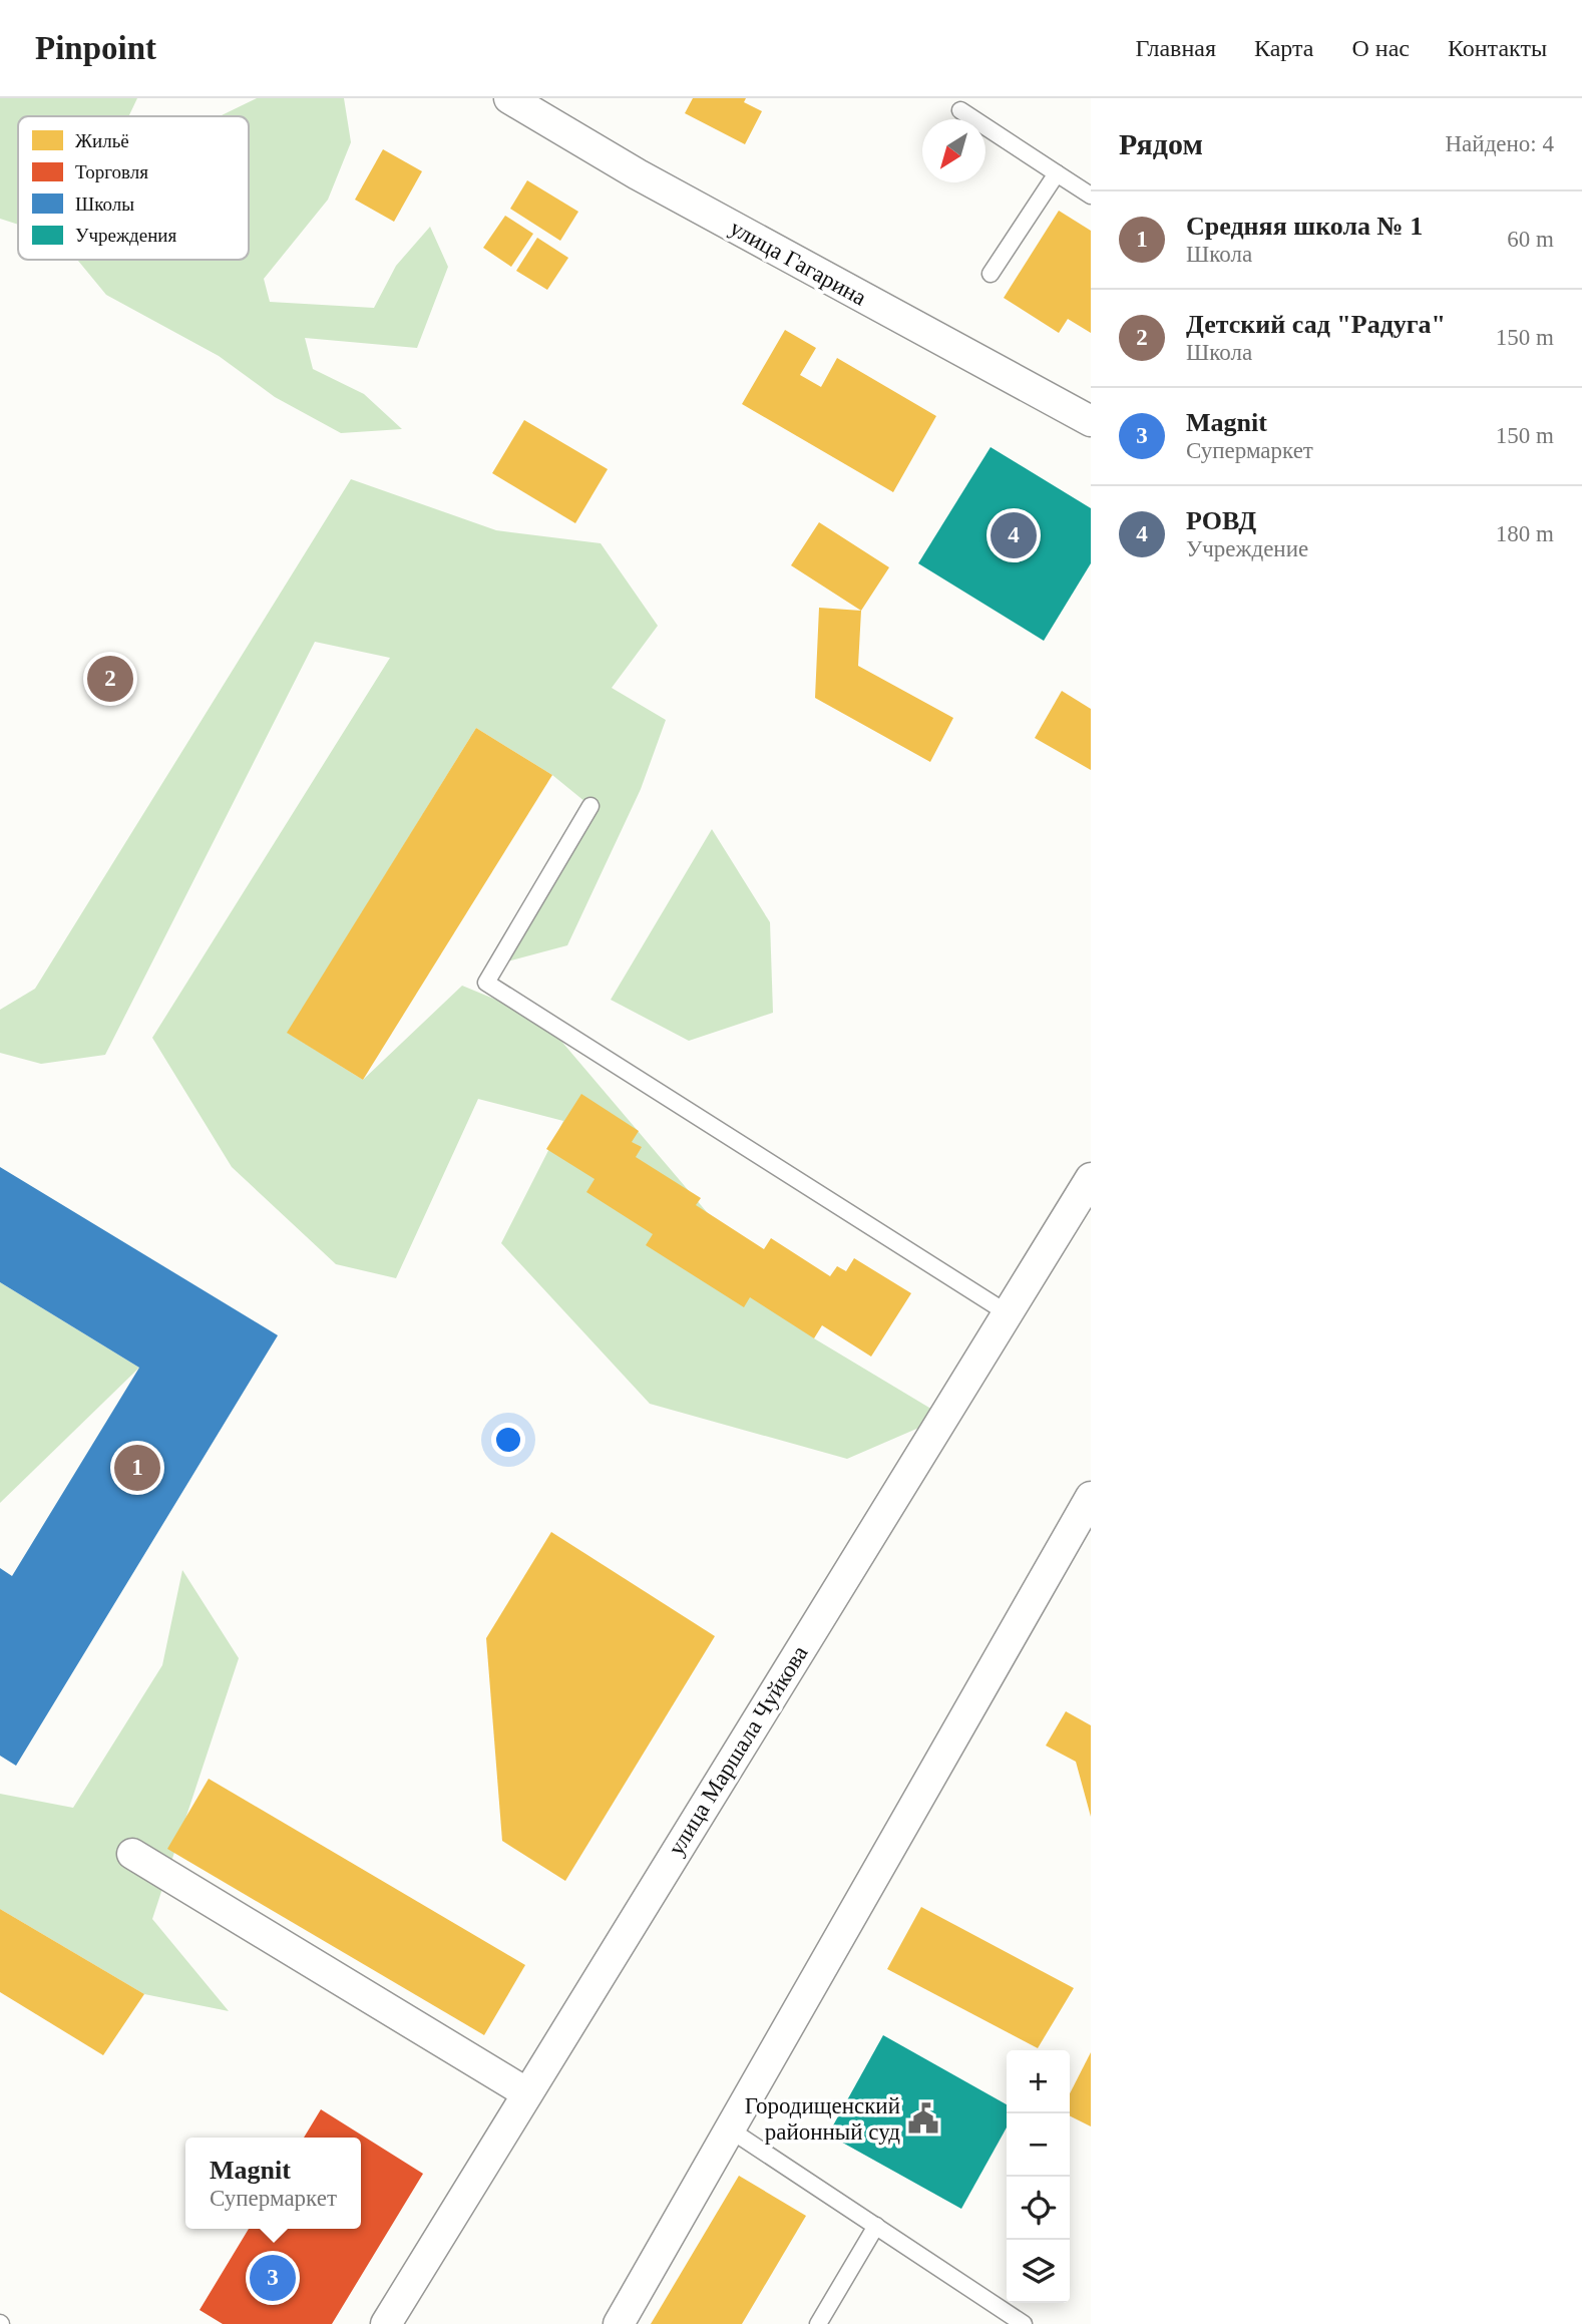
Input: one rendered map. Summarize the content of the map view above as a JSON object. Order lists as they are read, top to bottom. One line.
{"streets":{"street":["улица Гагарина","улица Маршала Чуйкова"]},"places":{"public building":["Городищенский районный суд"]},"legend":["Жильё","Торговля","Школы","Учреждения"],"north":"bottom left","page":{"header":"Pinpoint","nav":["Главная","Карта","О нас","Контакты"],"heading":["Рядом","Найдено: 4"],"list":[{"mark":"1","name":"Средняя школа № 1","note":"Школа","value":"60 m"},{"mark":"2","name":"Детский сад \"Радуга\"","note":"Школа","value":"150 m"},{"mark":"3","name":"Magnit","note":"Супермаркет","value":"150 m"},{"mark":"4","name":"РОВД","note":"Учреждение","value":"180 m"}],"pins":["4","2","1","3"],"map_buttons":["+","−"],"popup":["Magnit","Супермаркет"]}}
